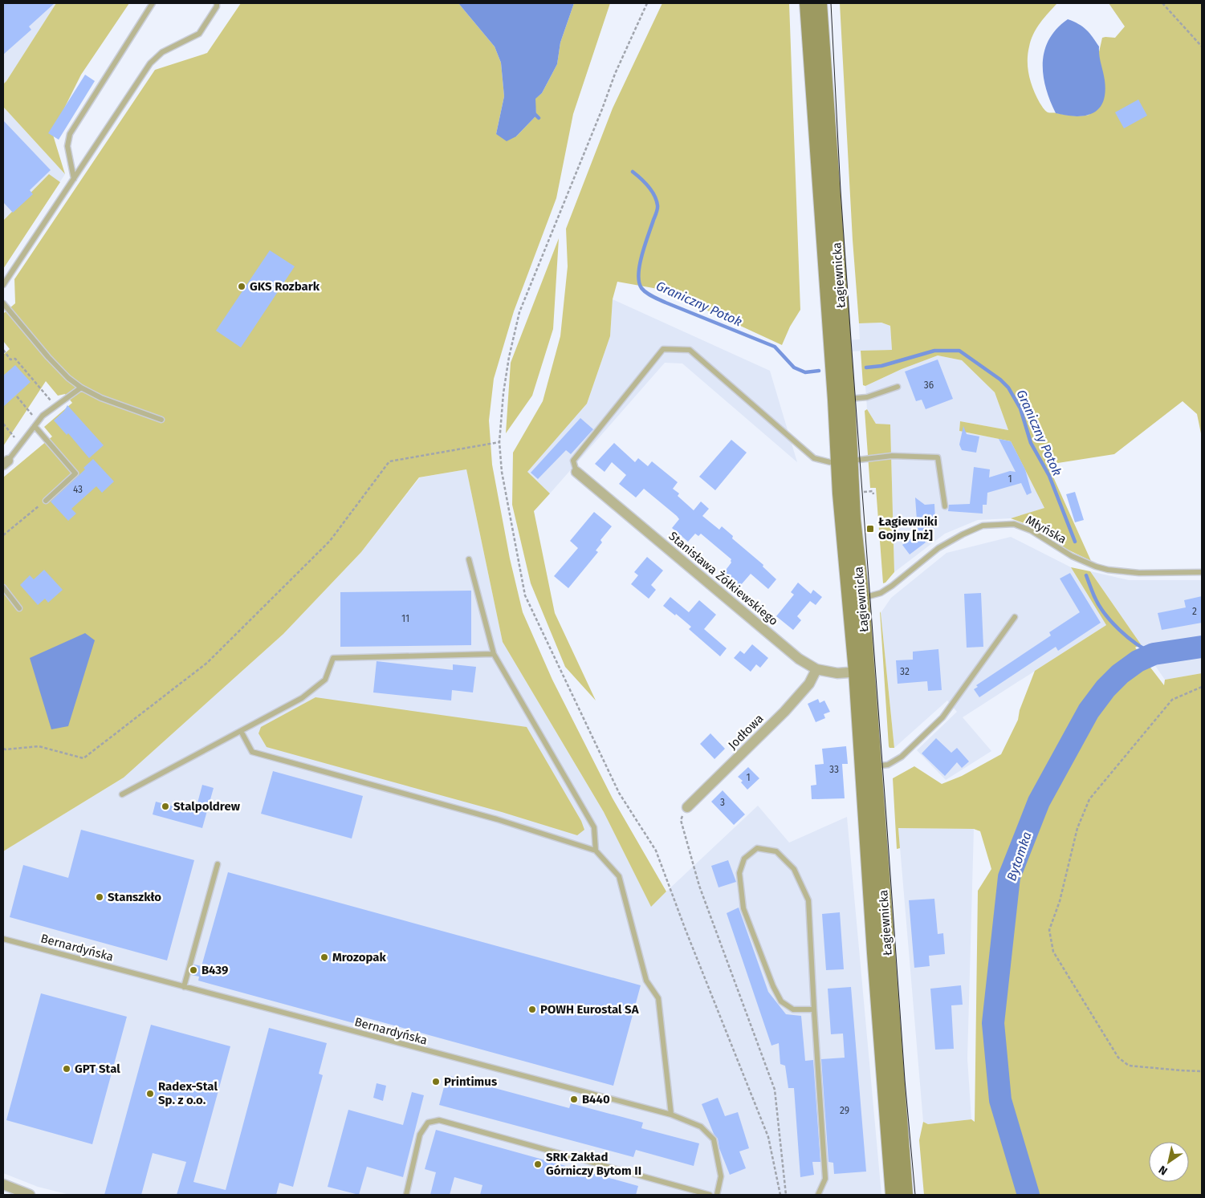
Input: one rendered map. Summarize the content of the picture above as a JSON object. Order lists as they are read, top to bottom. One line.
{"streets":{"main road":["Łagiewnicka"],"street":["Stanisława Żółkiewskiego","Jodłowa"],"lane":["Młyńska","Bernardyńska"]},"crossings":[["Łagiewnicka","Młyńska"],["Łagiewnicka","Stanisława Żółkiewskiego"],["Stanisława Żółkiewskiego","Jodłowa"]],"water":["Graniczny Potok","Bytomka"],"places":{"other":["GKS Rozbark","Stalpoldrew","Stanszkło","Mrozopak","B439","POWH Eurostal SA","GPT Stal","Printimus","Radex-Stal Sp. z o.o.","B440","SRK Zakład Górniczy Bytom II"],"transit":["Łagiewniki Gojny [nż]"]},"house_numbers":["36","1","43","2","11","32","33","1","3","29"],"north":"bottom left"}
